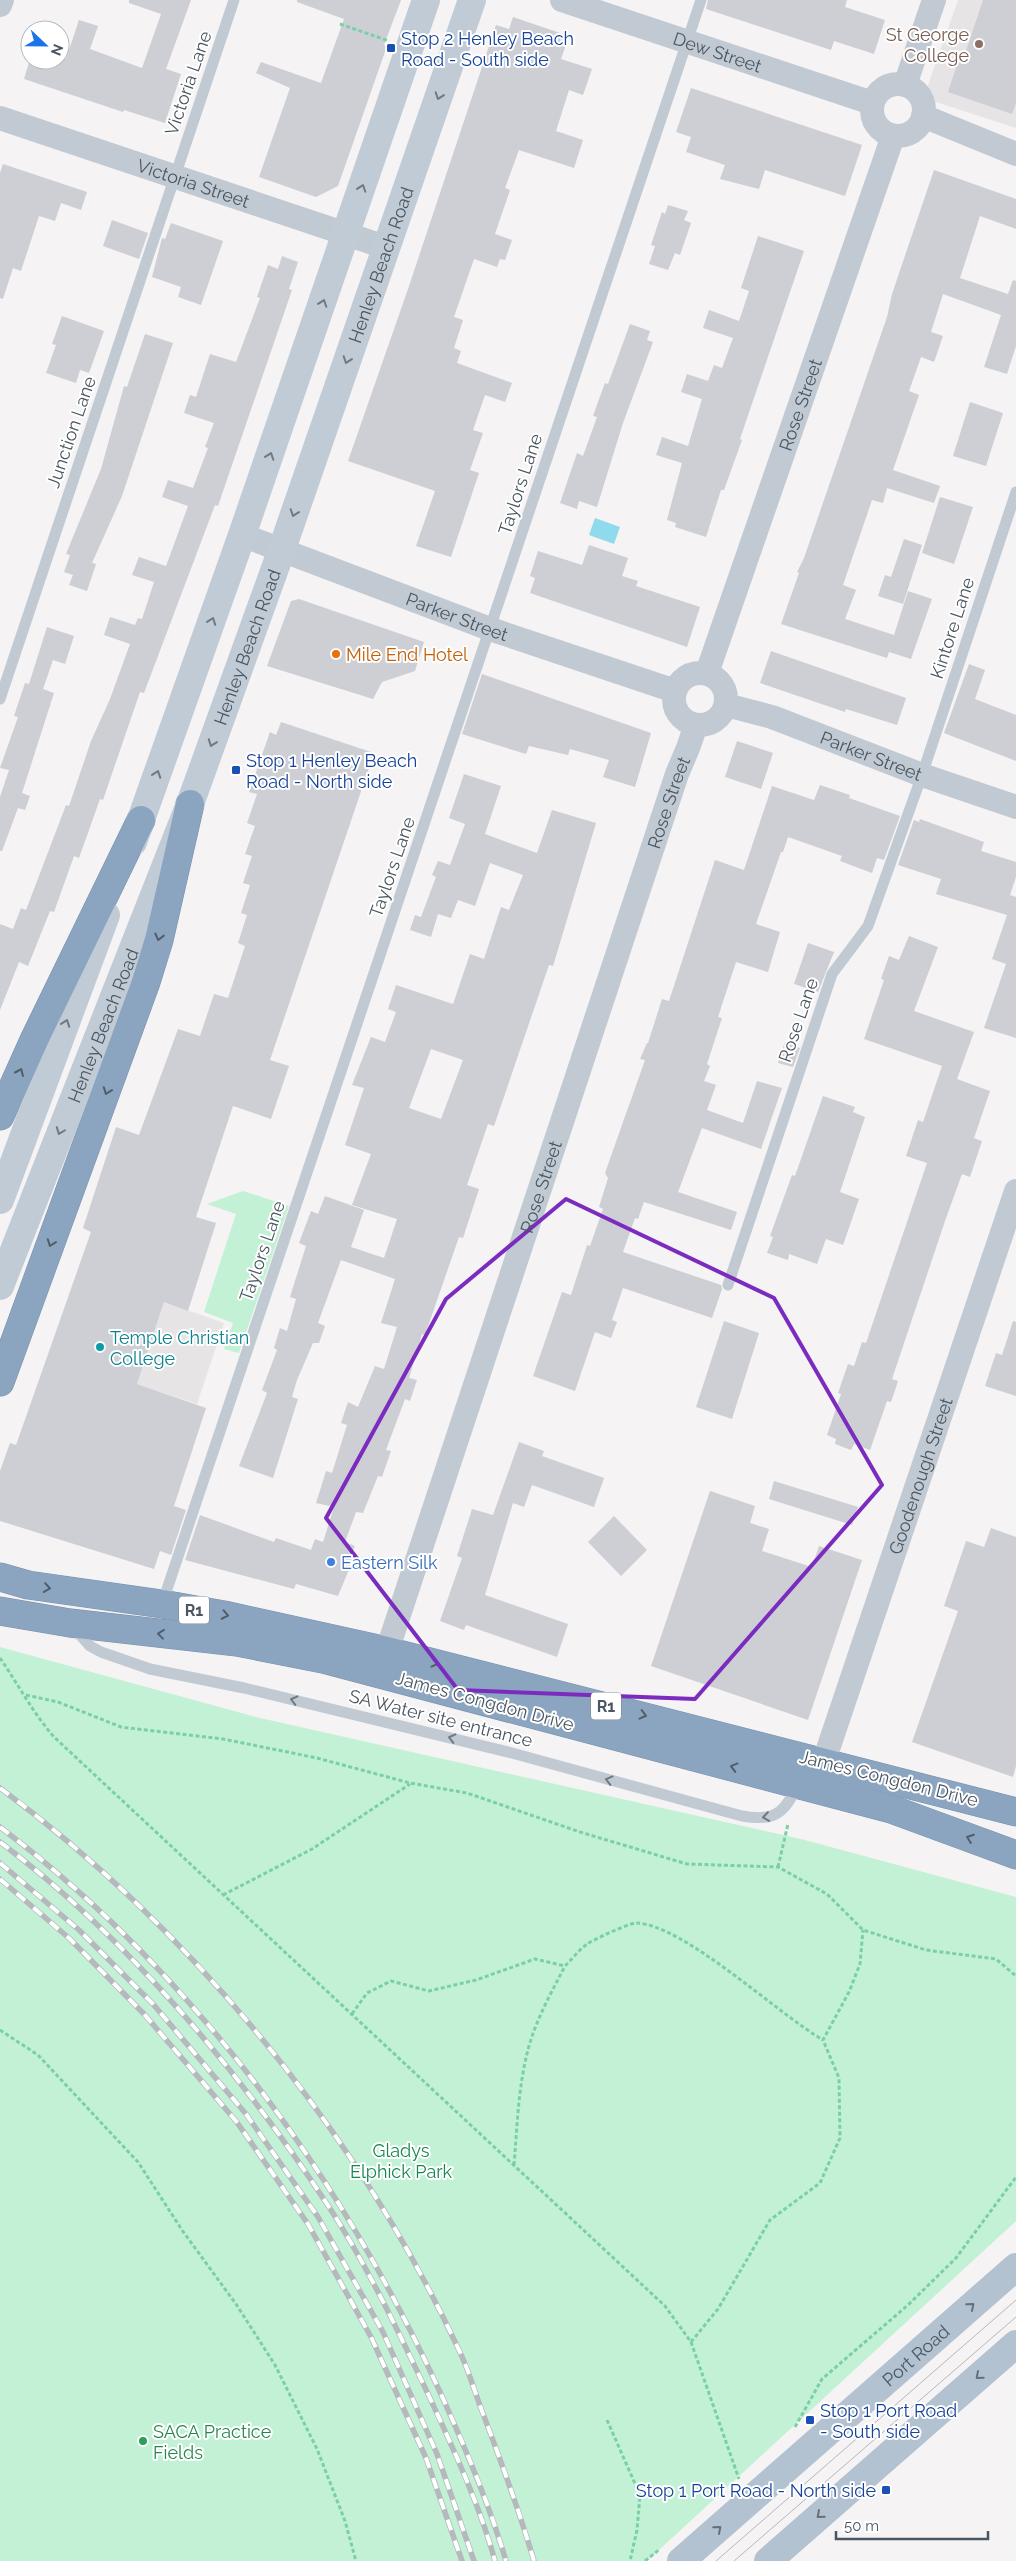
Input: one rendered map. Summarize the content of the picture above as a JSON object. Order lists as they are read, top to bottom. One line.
{"streets":{"highway":["R1","James Congdon Drive"],"main road":["Henley Beach Road","Port Road"],"street":["Dew Street","Victoria Street","Rose Street","Parker Street","Goodenough Street"],"lane":["Victoria Lane","Junction Lane","Taylors Lane","Kintore Lane","Rose Lane","SA Water site entrance"]},"crossings":[["Dew Street","Rose Street"],["Dew Street","Taylors Lane"],["Victoria Lane","Victoria Street"],["Victoria Lane","Junction Lane"],["Victoria Street","Henley Beach Road"],["Victoria Street","Junction Lane"],["Henley Beach Road","Parker Street"],["Rose Street","Parker Street"],["Rose Street","James Congdon Drive"],["Taylors Lane","Parker Street"],["Taylors Lane","James Congdon Drive"],["Parker Street","Kintore Lane"],["Parker Street","Rose Lane"],["Kintore Lane","Rose Lane"],["Goodenough Street","James Congdon Drive"],["James Congdon Drive","SA Water site entrance"]],"one_way":["SA Water site entrance"],"parks":["Gladys Elphick Park"],"places":{"other":["St George College","Mile End Hotel","Temple Christian College","Eastern Silk","SACA Practice Fields"],"transit":["Stop 2 Henley Beach Road - South side","Stop 1 Henley Beach Road - North side","Stop 1 Port Road - South side","Stop 1 Port Road - North side"]},"scale_bar":"50 m","north":"right"}
